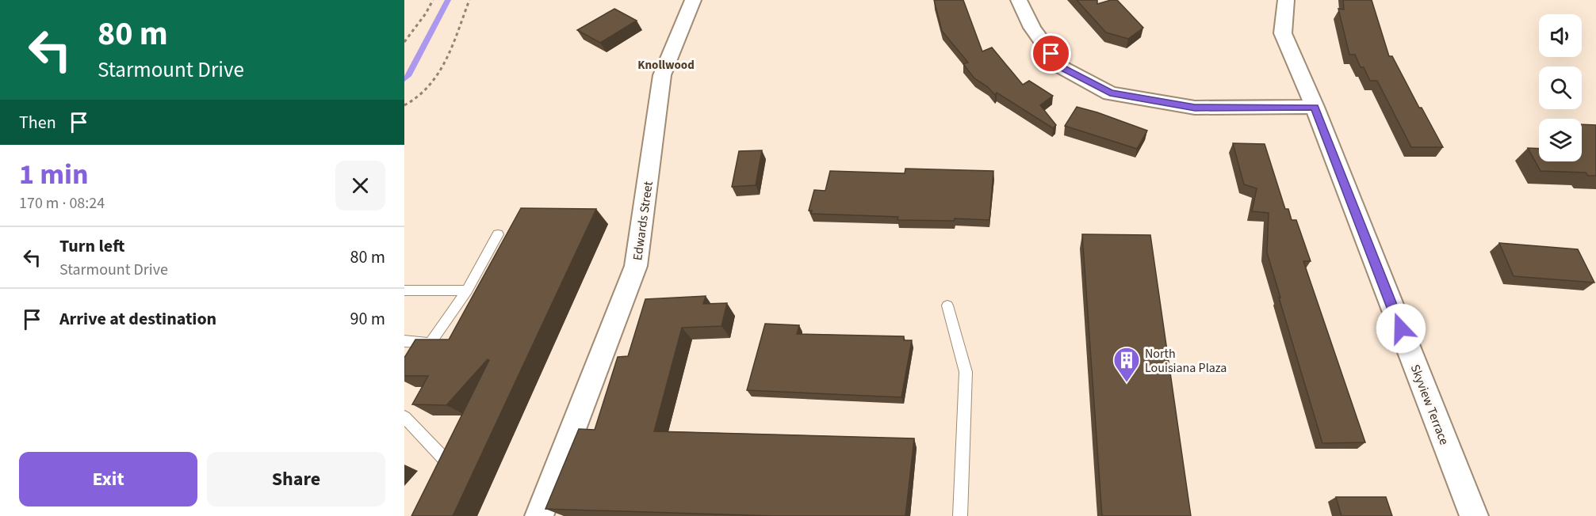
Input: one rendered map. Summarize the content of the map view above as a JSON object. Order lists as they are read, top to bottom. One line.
{"streets":{"street":["Edwards Street","Skyview Terrace"]},"districts":["Knollwood"],"places":{"building":["North Louisiana Plaza"]},"page":{"turn":["80 m","Starmount Drive"],"then":"Then","heading":["1 min","170 m · 08:24"],"list":[{"name":"Turn left","note":"Starmount Drive","value":"80 m"},{"name":"Arrive at destination","value":"90 m"}],"buttons":["Exit","Share"]}}
